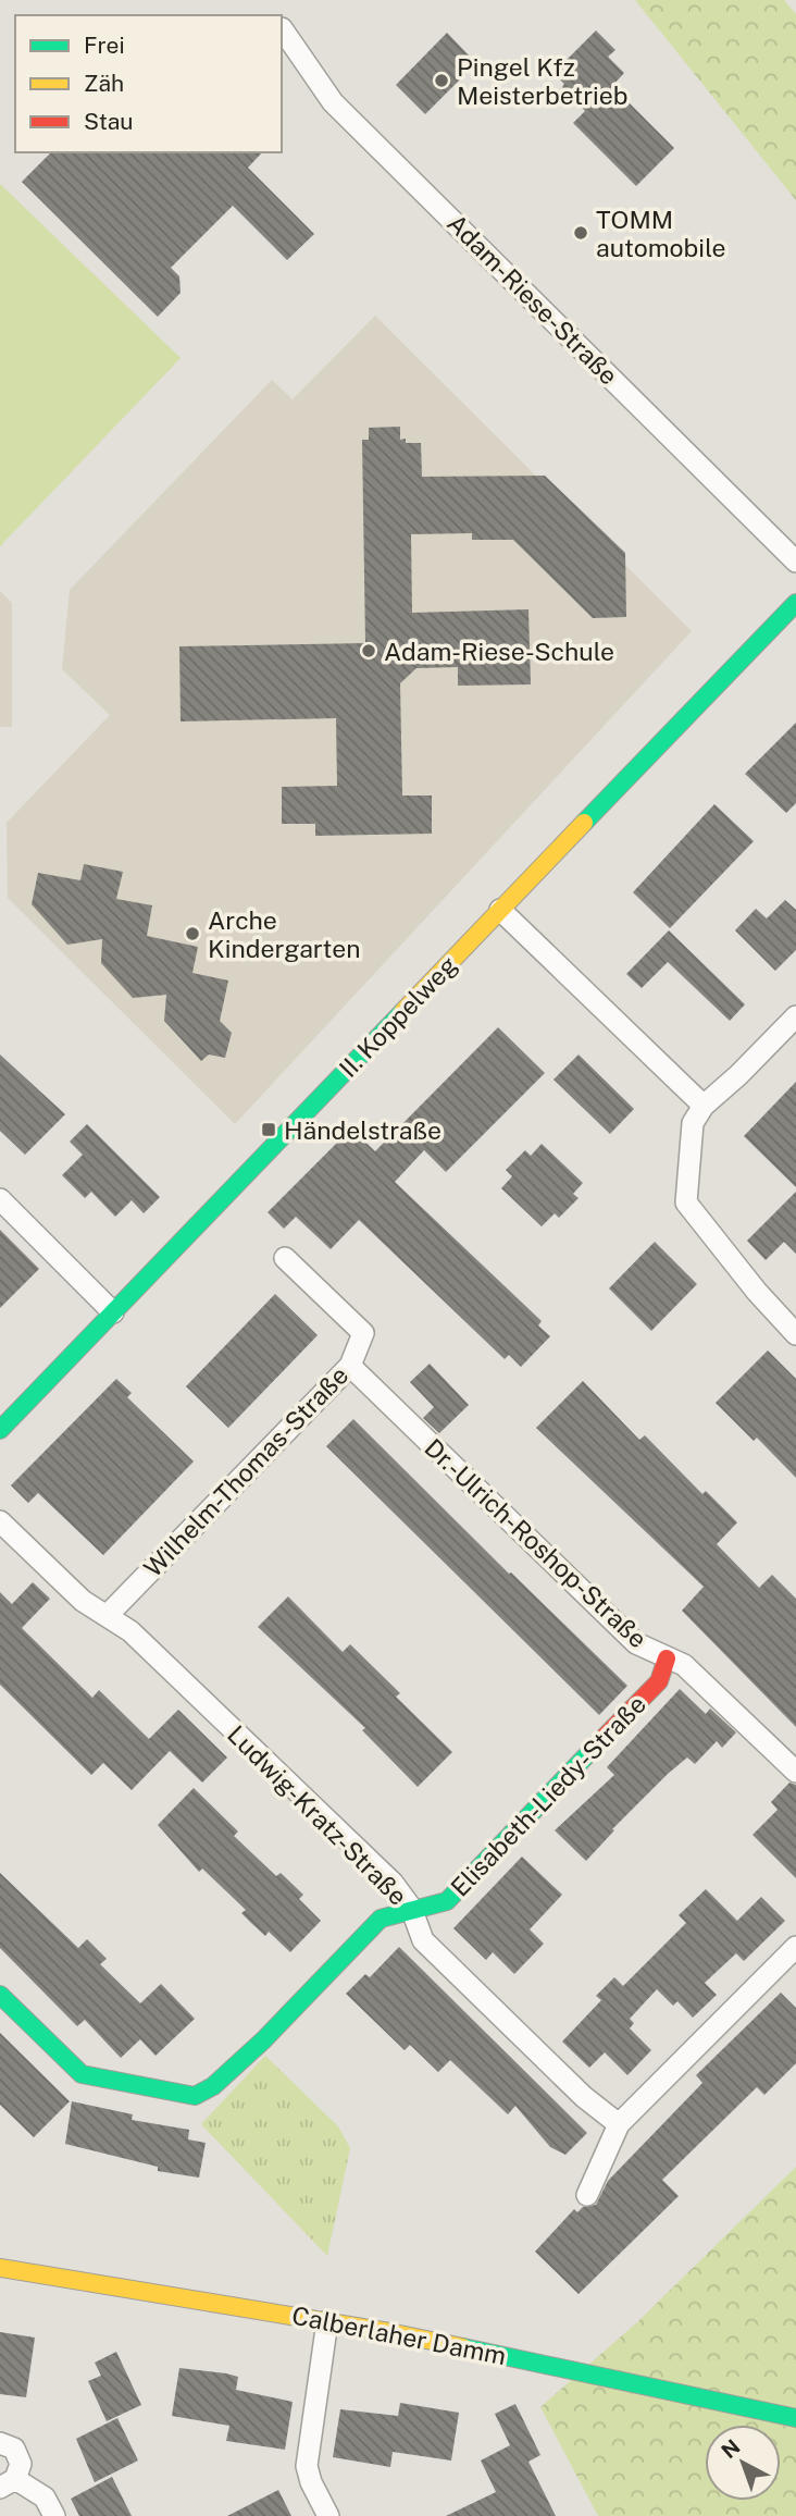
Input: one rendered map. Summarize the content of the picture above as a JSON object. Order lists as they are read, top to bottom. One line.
{"streets":{"street":["Adam-Riese-Straße","II. Koppelweg","Wilhelm-Thomas-Straße","Dr.-Ulrich-Roshop-Straße","Elisabeth-Liedy-Straße","Ludwig-Kratz-Straße","Calberlaher Damm"]},"crossings":[["Wilhelm-Thomas-Straße","Dr.-Ulrich-Roshop-Straße"],["Wilhelm-Thomas-Straße","Ludwig-Kratz-Straße"],["Dr.-Ulrich-Roshop-Straße","Elisabeth-Liedy-Straße"],["Elisabeth-Liedy-Straße","Ludwig-Kratz-Straße"]],"places":{"other":["Pingel Kfz Meisterbetrieb","TOMM automobile","Adam-Riese-Schule","Arche Kindergarten"],"transit":["Händelstraße"]},"legend":["Frei","Zäh","Stau"],"north":"top left"}
